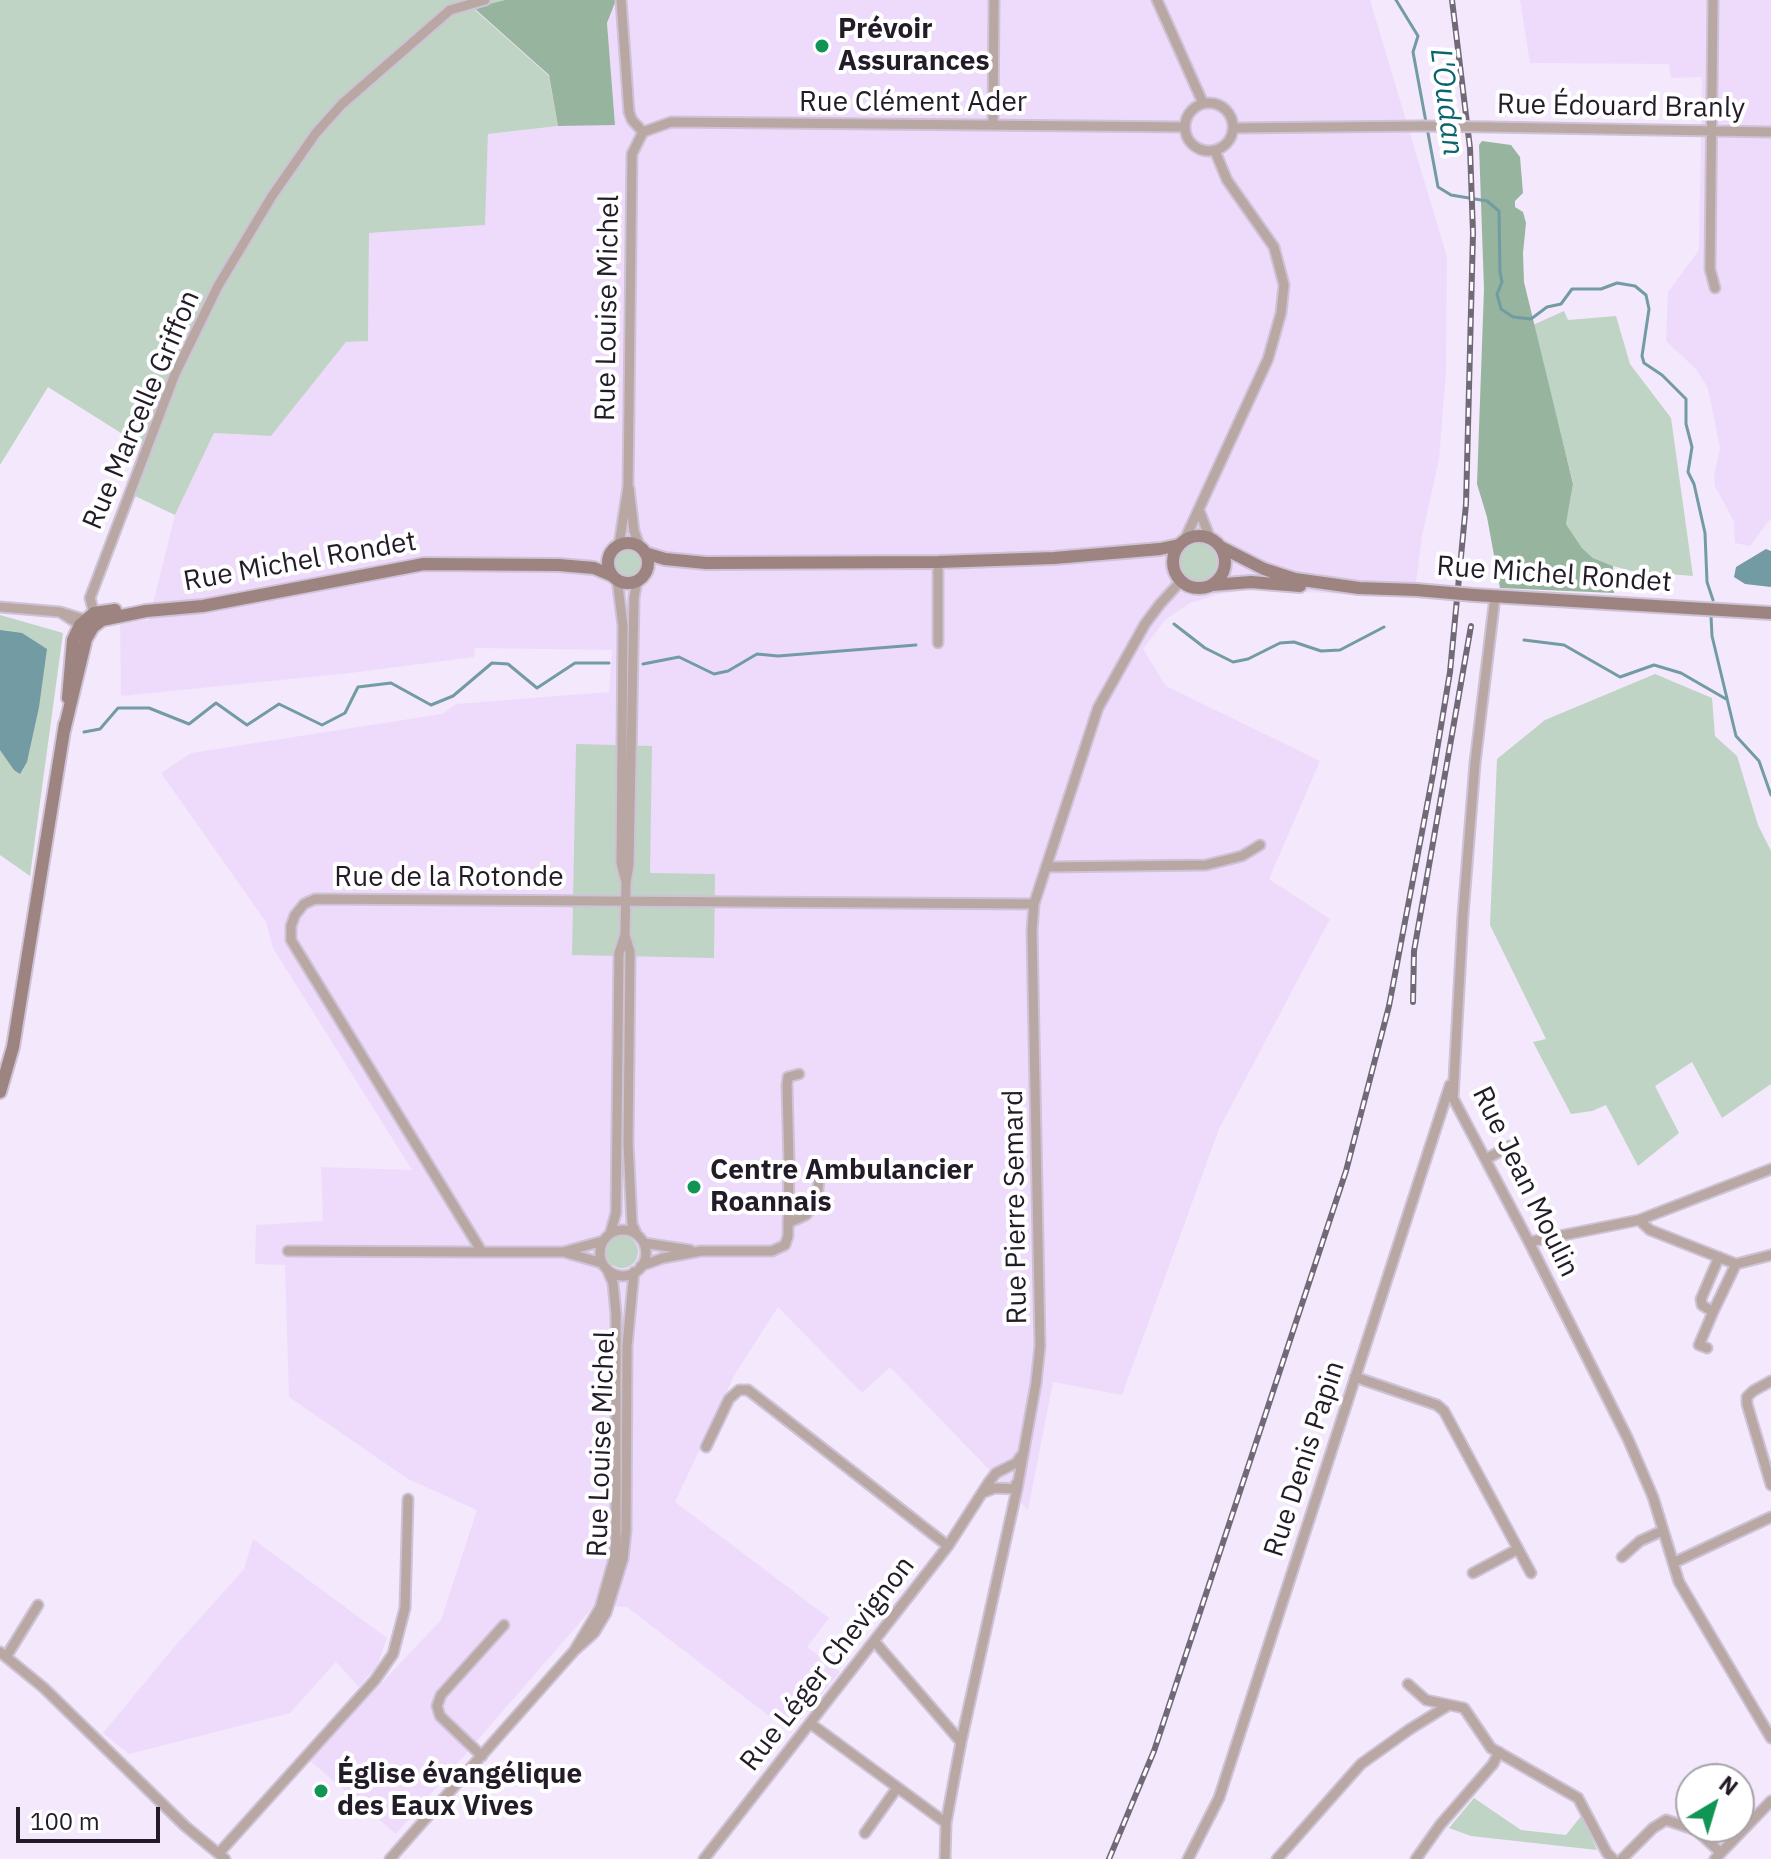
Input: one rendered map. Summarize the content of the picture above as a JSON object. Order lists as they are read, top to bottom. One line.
{"streets":{"street":["Rue Clément Ader","Rue Édouard Branly","Rue Louise Michel","Rue Marcelle Griffon","Rue Michel Rondet","Rue de la Rotonde","Rue Jean Moulin","Rue Pierre Semard","Rue Denis Papin","Rue Léger Chevignon"]},"crossings":[["Rue Clément Ader","Rue Édouard Branly"],["Rue Clément Ader","Rue Louise Michel"],["Rue Louise Michel","Rue Michel Rondet"],["Rue Marcelle Griffon","Rue Michel Rondet"],["Rue Michel Rondet","Rue Jean Moulin"],["Rue Michel Rondet","Rue Pierre Semard"],["Rue de la Rotonde","Rue Pierre Semard"],["Rue Jean Moulin","Rue Denis Papin"],["Rue Pierre Semard","Rue Léger Chevignon"]],"water":["L'Oudan"],"places":["Prévoir Assurances","Centre Ambulancier Roannais","Église évangélique des Eaux Vives"],"scale_bar":"100 m","north":"top right"}
